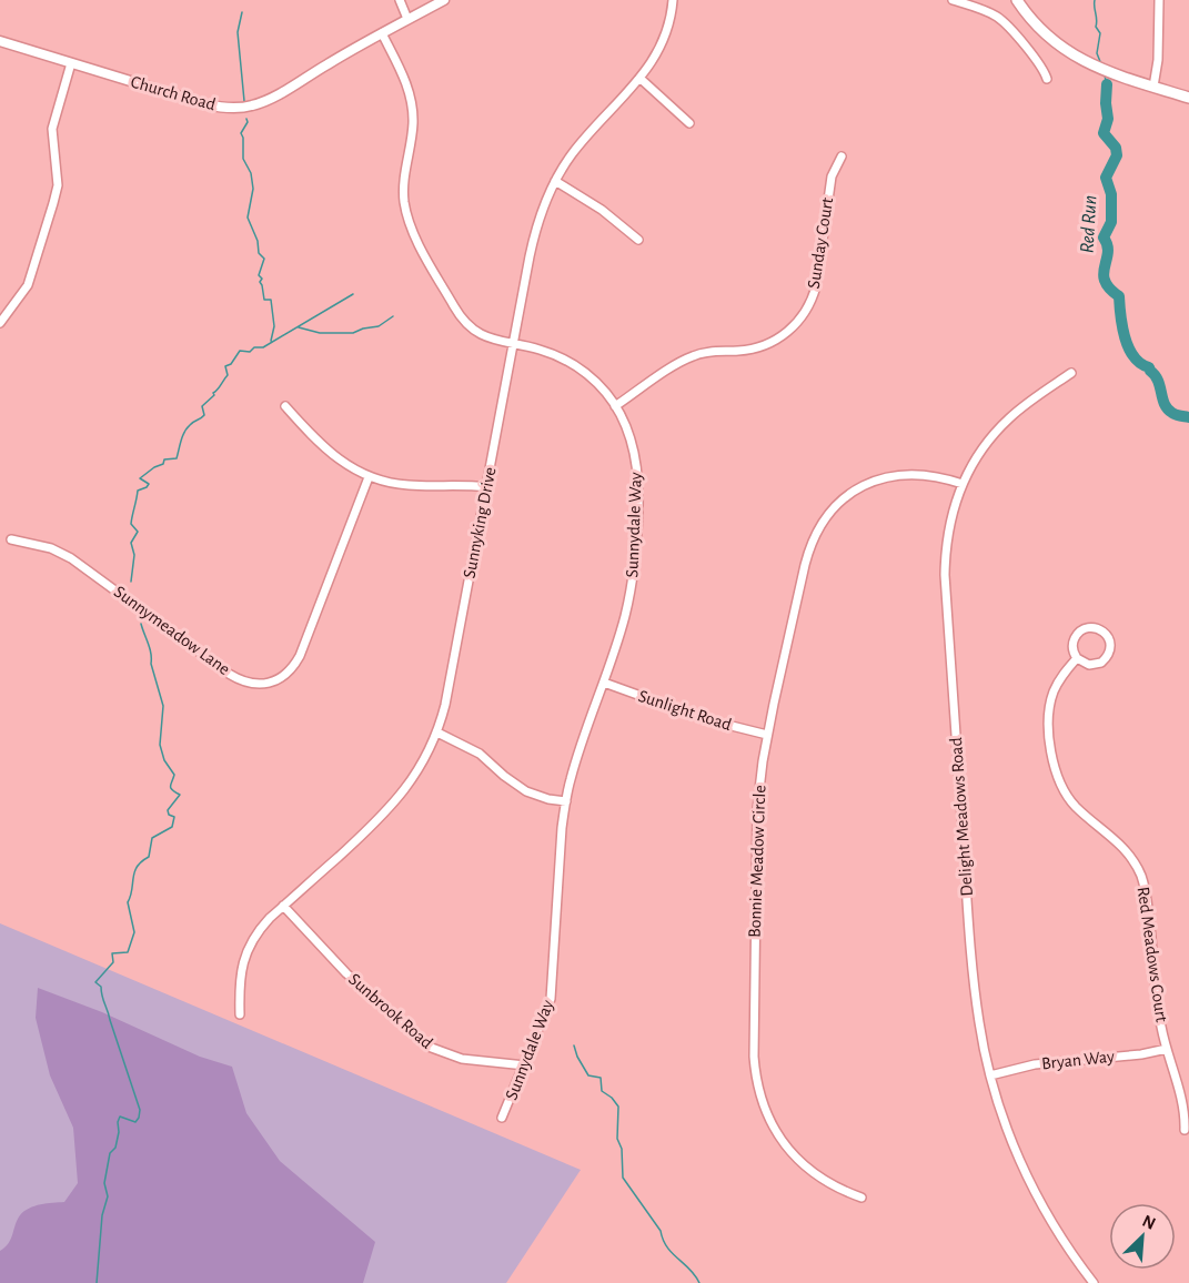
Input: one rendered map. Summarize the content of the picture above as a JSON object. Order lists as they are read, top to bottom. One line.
{"streets":{"street":["Church Road","Sunday Court","Sunnyking Drive","Sunnydale Way","Sunnymeadow Lane","Sunlight Road","Delight Meadows Road","Bonnie Meadow Circle","Red Meadows Court","Sunbrook Road","Bryan Way"]},"crossings":[["Church Road","Sunnydale Way"],["Sunday Court","Sunnydale Way"],["Sunnyking Drive","Sunnydale Way"],["Sunnyking Drive","Sunbrook Road"],["Sunnydale Way","Sunlight Road"],["Sunnydale Way","Sunbrook Road"],["Sunlight Road","Bonnie Meadow Circle"],["Delight Meadows Road","Bonnie Meadow Circle"],["Delight Meadows Road","Bryan Way"],["Red Meadows Court","Bryan Way"]],"water":["Red Run"],"north":"top right"}
